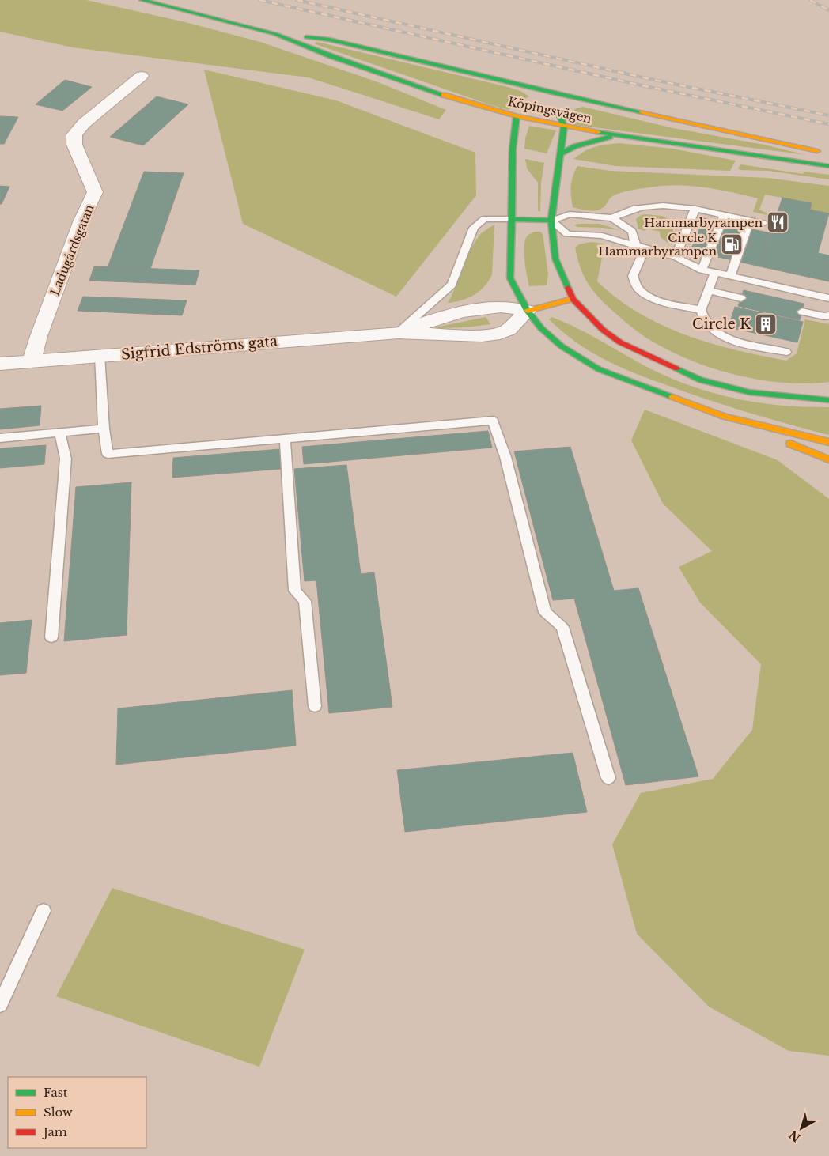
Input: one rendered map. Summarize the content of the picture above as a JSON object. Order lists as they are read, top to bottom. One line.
{"streets":{"main road":["Köpingsvägen"],"street":["Ladugårdsgatan","Sigfrid Edströms gata"]},"crossings":[["Ladugårdsgatan","Sigfrid Edströms gata"]],"places":{"restaurant":["Hammarbyrampen"],"fuel station":["Circle K Hammarbyrampen"],"building":["Circle K"]},"legend":["Fast","Slow","Jam"],"north":"bottom left"}
